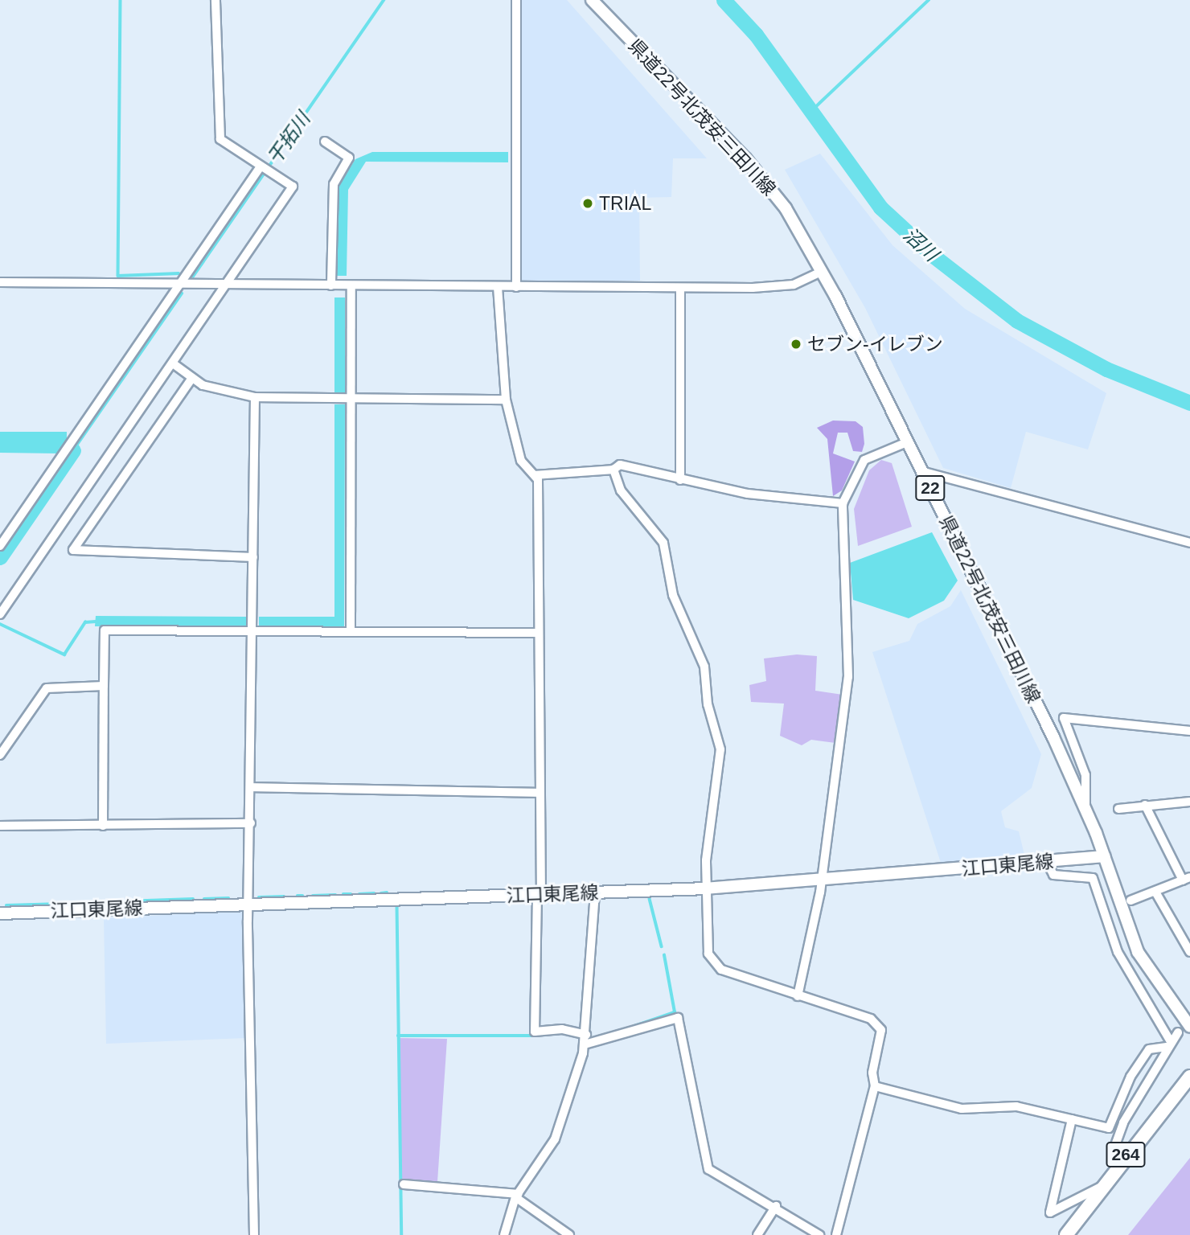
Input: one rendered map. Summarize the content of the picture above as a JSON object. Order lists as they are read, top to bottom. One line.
{"streets":{"highway":["264"],"main road":["県道22号北茂安三田川線","22","江口東尾線"]},"crossings":[["県道22号北茂安三田川線","江口東尾線"]],"water":["干拓川","沼川"],"places":["TRIAL","セブン-イレブン"]}
